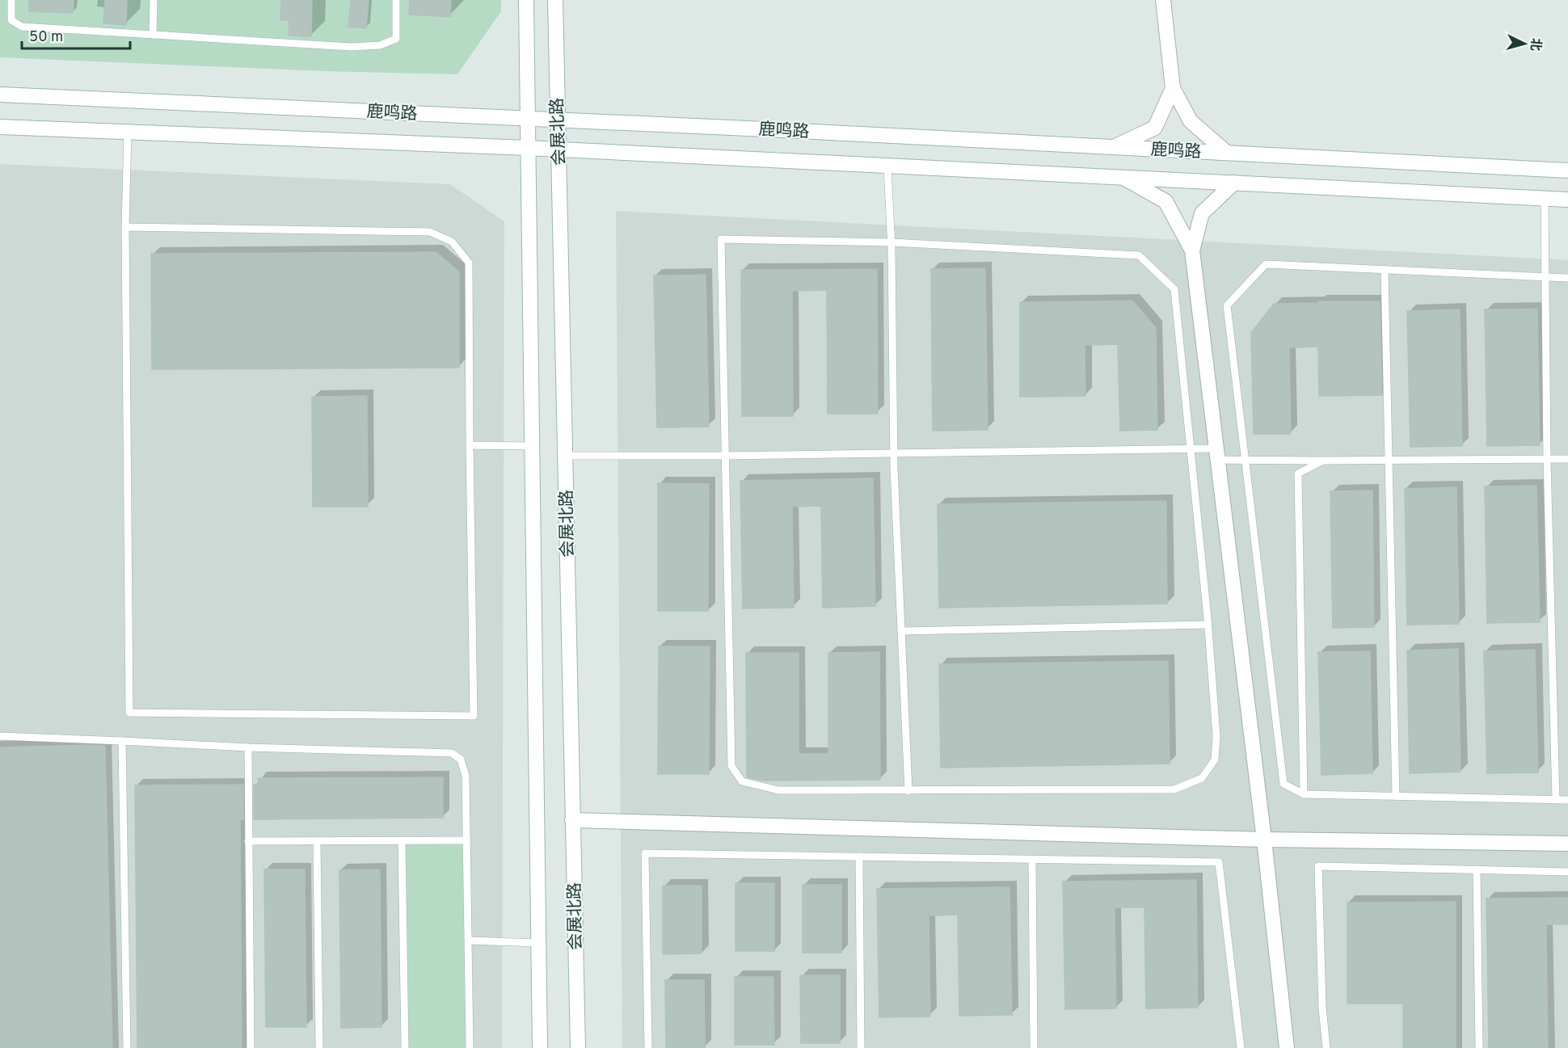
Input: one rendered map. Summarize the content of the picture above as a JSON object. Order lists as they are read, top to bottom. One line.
{"streets":{"main road":["鹿鸣路","会展北路"]},"crossings":[["鹿鸣路","会展北路"]],"scale_bar":"50 m","north":"right"}
